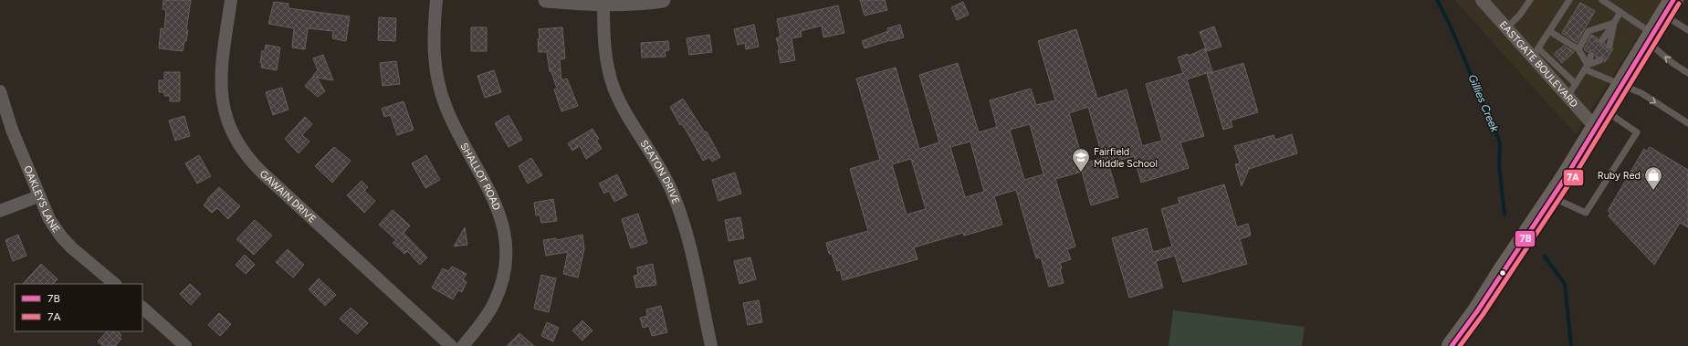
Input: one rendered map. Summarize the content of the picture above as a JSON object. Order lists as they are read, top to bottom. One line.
{"streets":{"street":["EASTGATE BOULEVARD","SEATON DRIVE","SHALLOT ROAD","GAWAIN DRIVE","OAKLEYS LANE"]},"water":["Gillies Creek"],"places":{"school or university":["Fairfield Middle School"],"shop":["Ruby Red"]},"lines":["transit line 7B","transit line 7A"],"legend":["7B","7A"]}
